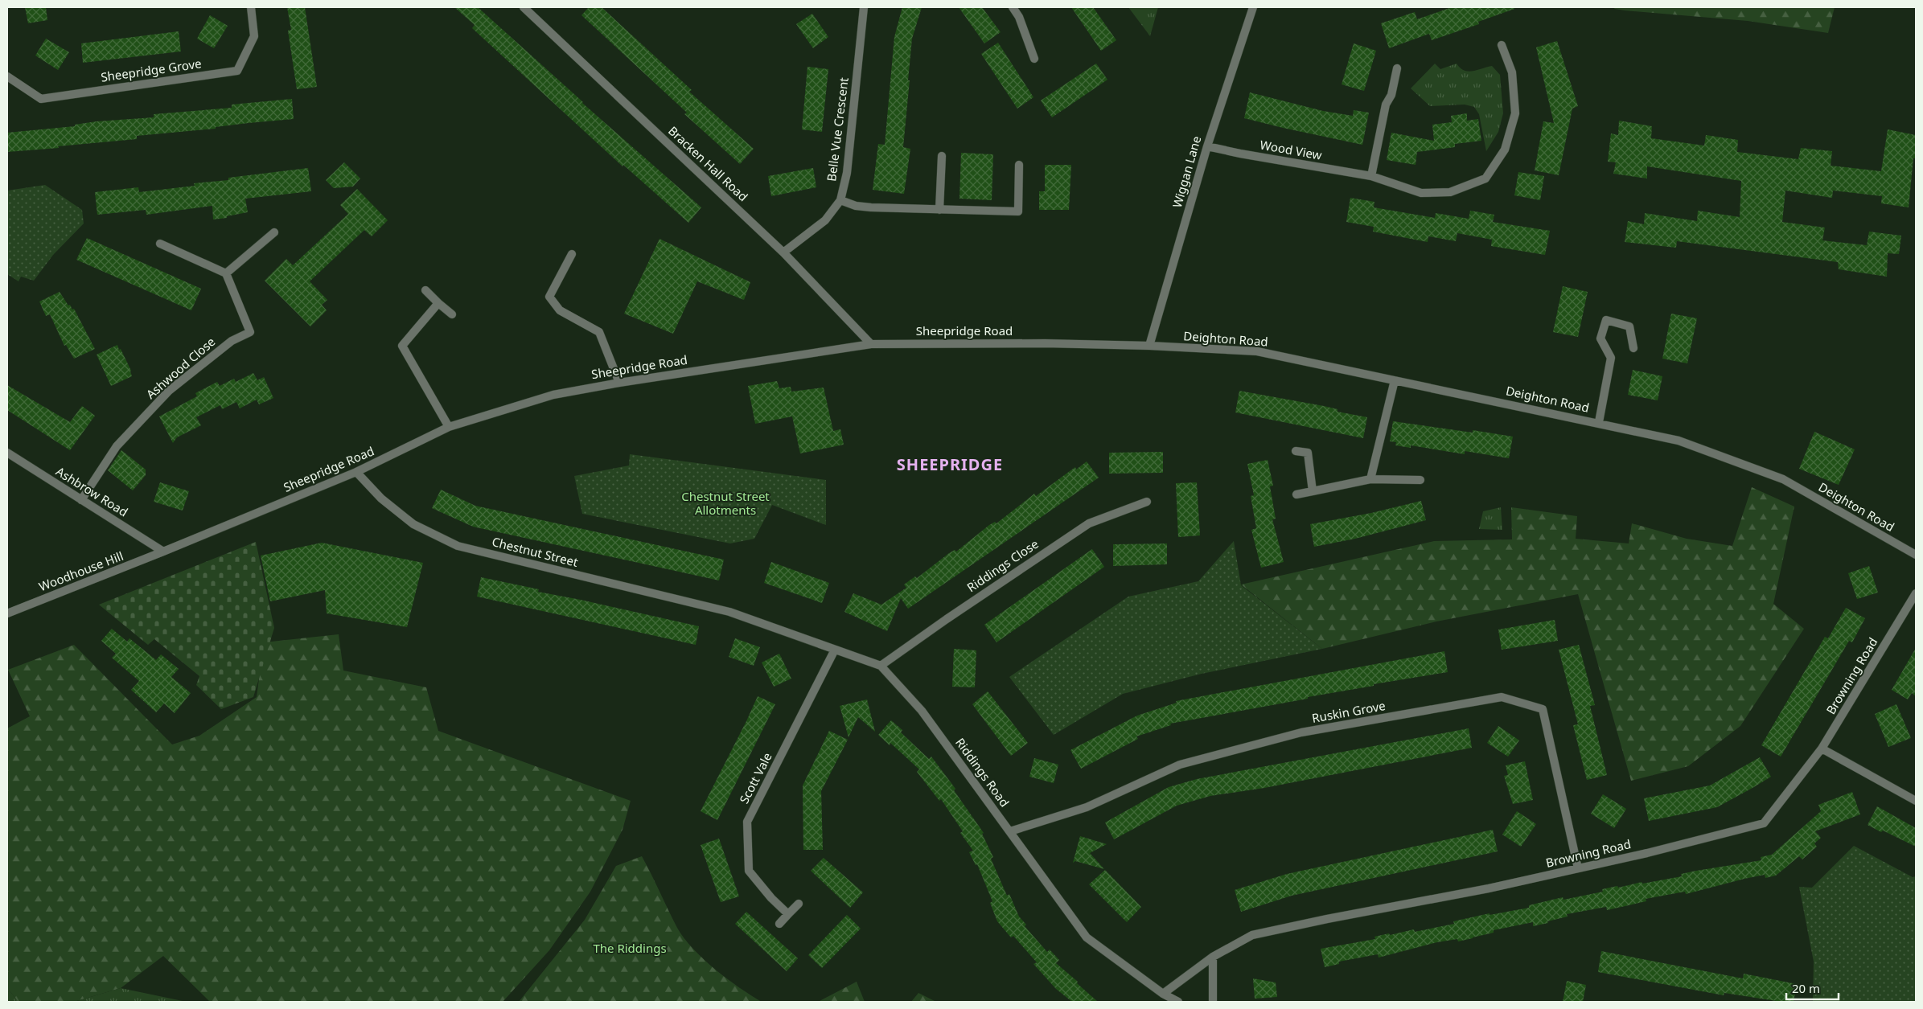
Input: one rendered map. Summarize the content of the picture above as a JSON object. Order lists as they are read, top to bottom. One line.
{"streets":{"street":["Sheepridge Grove","Belle Vue Crescent","Wood View","Bracken Hall Road","Wiggan Lane","Sheepridge Road","Deighton Road","Ashwood Close","Ashbrow Road","Chestnut Street","Riddings Close","Woodhouse Hill","Browning Road","Ruskin Grove","Riddings Road","Scott Vale"]},"crossings":[["Belle Vue Crescent","Bracken Hall Road"],["Wood View","Wiggan Lane"],["Bracken Hall Road","Sheepridge Road"],["Wiggan Lane","Sheepridge Road"],["Wiggan Lane","Deighton Road"],["Sheepridge Road","Deighton Road"],["Sheepridge Road","Ashbrow Road"],["Sheepridge Road","Chestnut Street"],["Sheepridge Road","Woodhouse Hill"],["Ashwood Close","Ashbrow Road"],["Ashbrow Road","Woodhouse Hill"],["Chestnut Street","Riddings Road"],["Riddings Close","Riddings Road"],["Browning Road","Ruskin Grove"],["Browning Road","Riddings Road"],["Ruskin Grove","Riddings Road"],["Riddings Road","Scott Vale"]],"districts":["SHEEPRIDGE"],"parks":["Chestnut Street Allotments","The Riddings"],"scale_bar":"20 m"}
